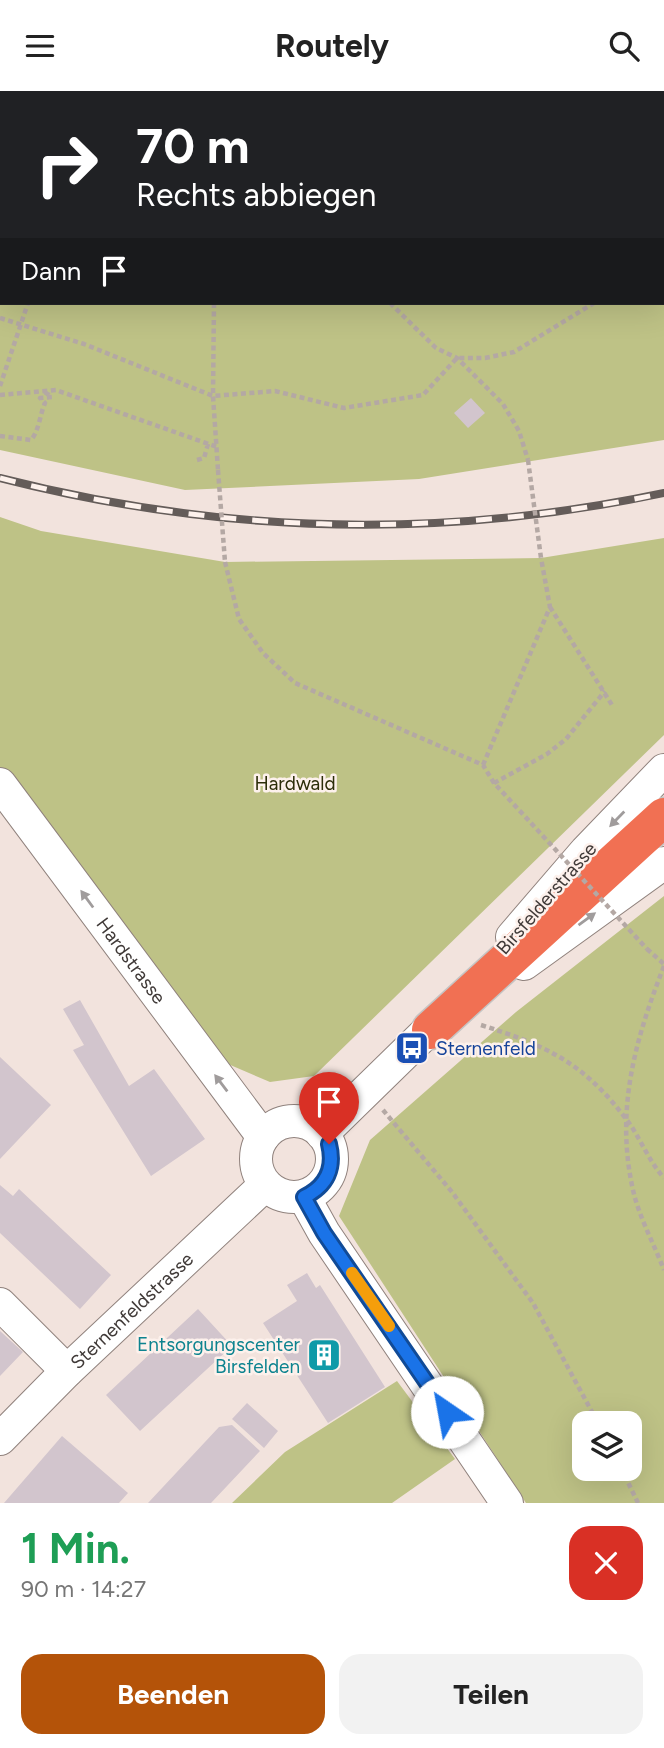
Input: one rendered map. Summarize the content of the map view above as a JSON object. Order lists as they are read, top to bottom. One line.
{"streets":{"street":["Birsfelderstrasse","Hardstrasse","Sternenfeldstrasse"]},"crossings":[["Birsfelderstrasse","Hardstrasse"],["Birsfelderstrasse","Sternenfeldstrasse"],["Hardstrasse","Sternenfeldstrasse"]],"one_way":["Hardstrasse"],"parks":["Hardwald"],"places":{"bus stop":["Sternenfeld"],"building":["Entsorgungscenter Birsfelden"]},"page":{"header":"Routely","turn":["70 m","Rechts abbiegen"],"then":"Dann","heading":["1 Min.","90 m · 14:27"],"buttons":["Beenden","Teilen"]}}
